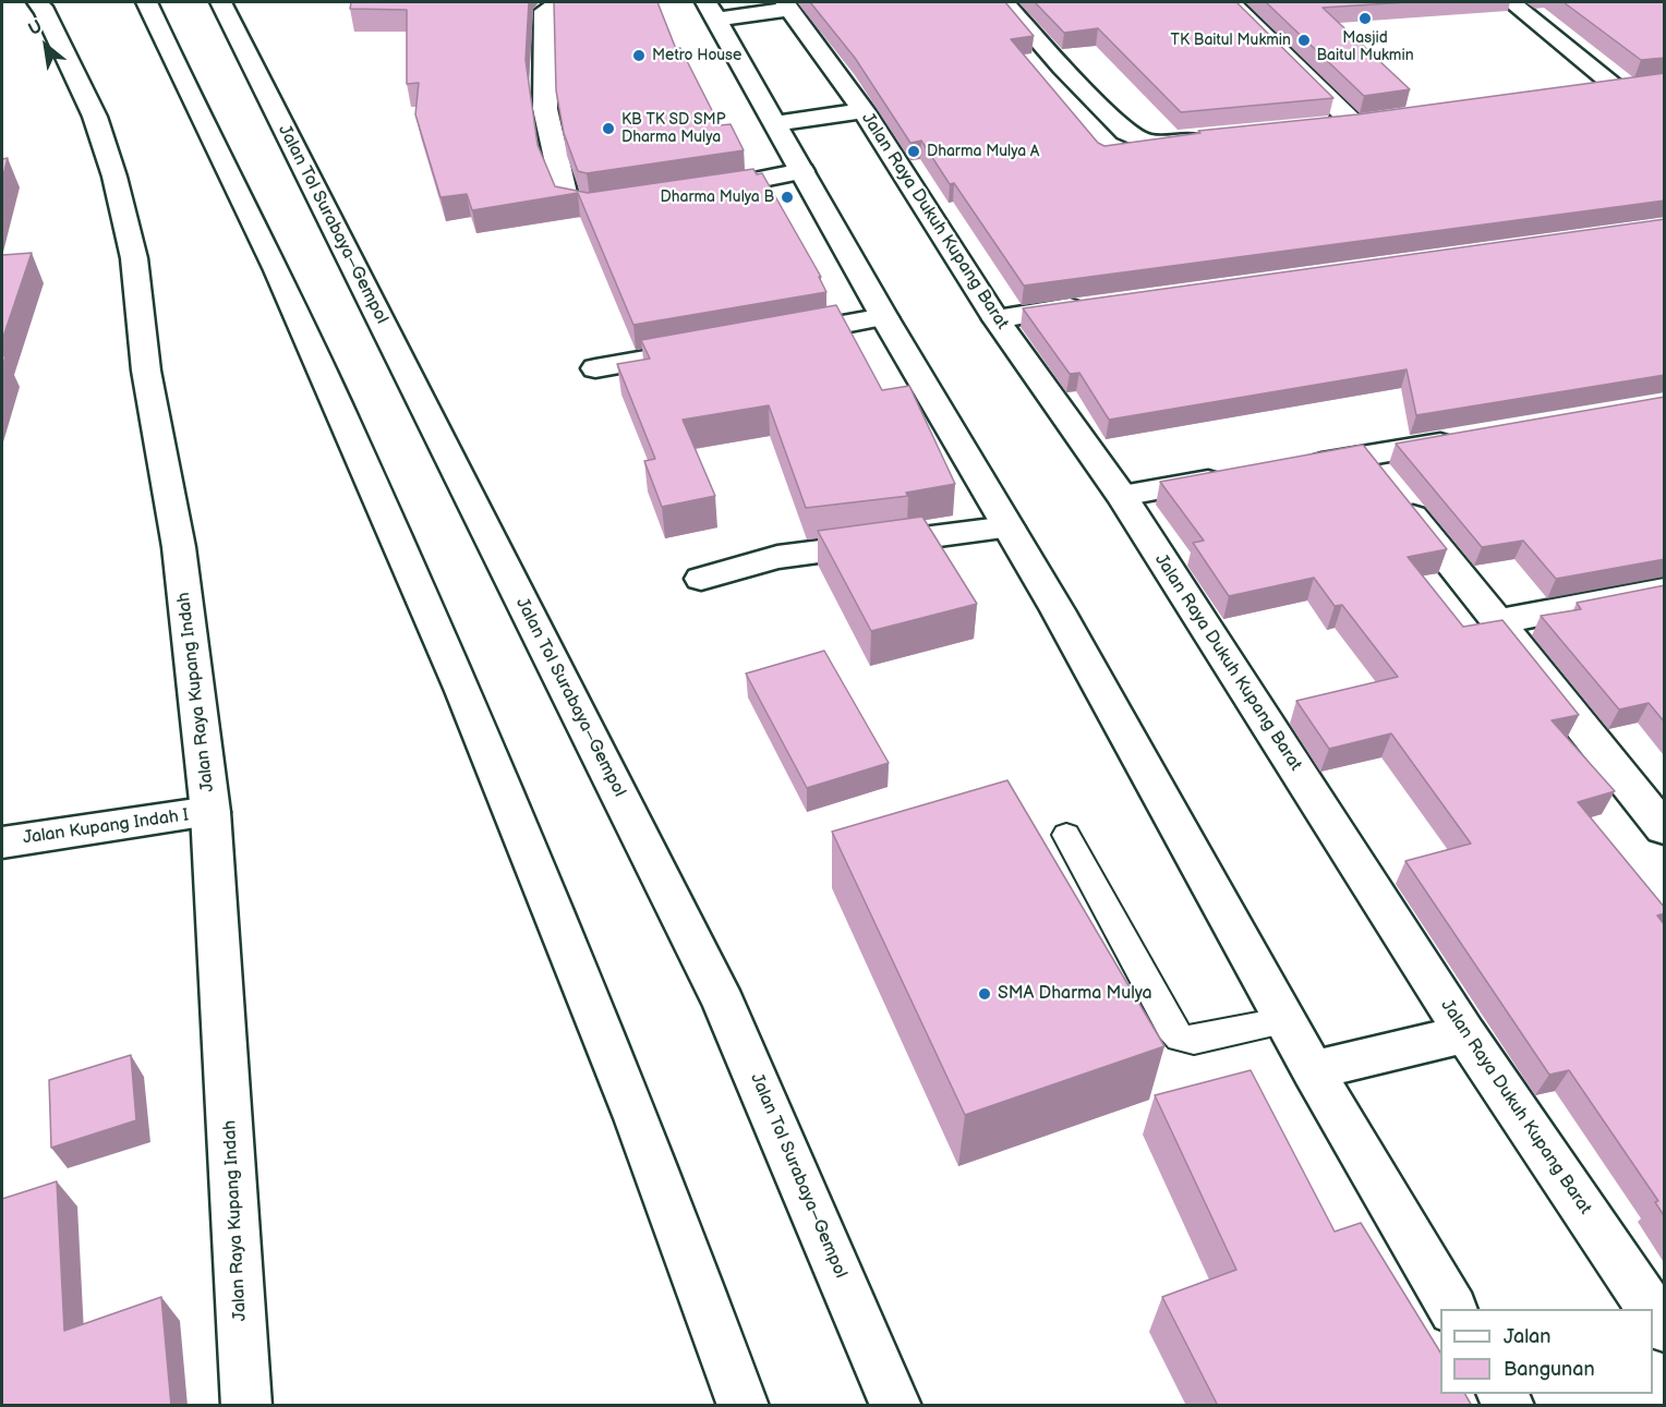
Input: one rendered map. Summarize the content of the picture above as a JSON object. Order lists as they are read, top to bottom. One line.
{"streets":{"main road":["Jalan Raya Dukuh Kupang Barat","Jalan Tol Surabaya–Gempol","Jalan Raya Kupang Indah","Jalan Kupang Indah I"]},"crossings":[["Jalan Raya Kupang Indah","Jalan Kupang Indah I"]],"places":["Masjid Baitul Mukmin","TK Baitul Mukmin","Metro House","KB TK SD SMP Dharma Mulya","Dharma Mulya A","Dharma Mulya B","SMA Dharma Mulya"],"legend":["Jalan","Bangunan"],"north":"top left"}
